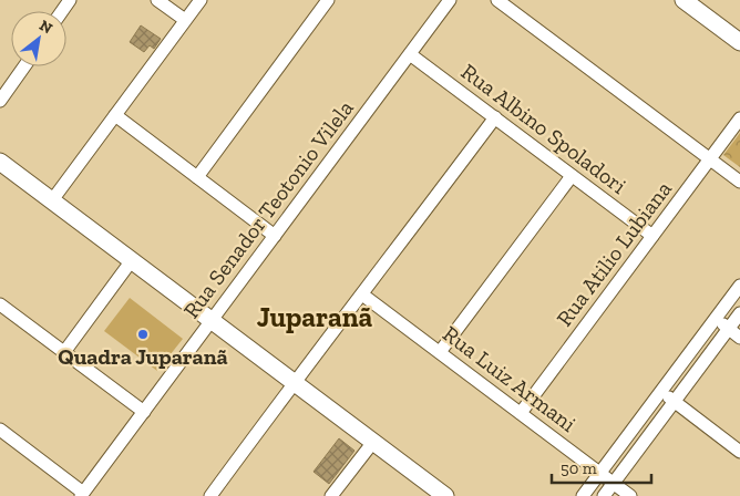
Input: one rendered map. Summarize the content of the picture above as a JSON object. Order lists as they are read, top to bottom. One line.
{"streets":{"street":["Rua Albino Spoladori","Rua Senador Teotonio Vilela","Rua Atilio Lubiana","Rua Luiz Armani"]},"crossings":[["Rua Albino Spoladori","Rua Senador Teotonio Vilela"],["Rua Albino Spoladori","Rua Atilio Lubiana"],["Rua Atilio Lubiana","Rua Luiz Armani"]],"districts":["Juparanã"],"places":["Quadra Juparanã"],"scale_bar":"50 m","north":"top right"}
